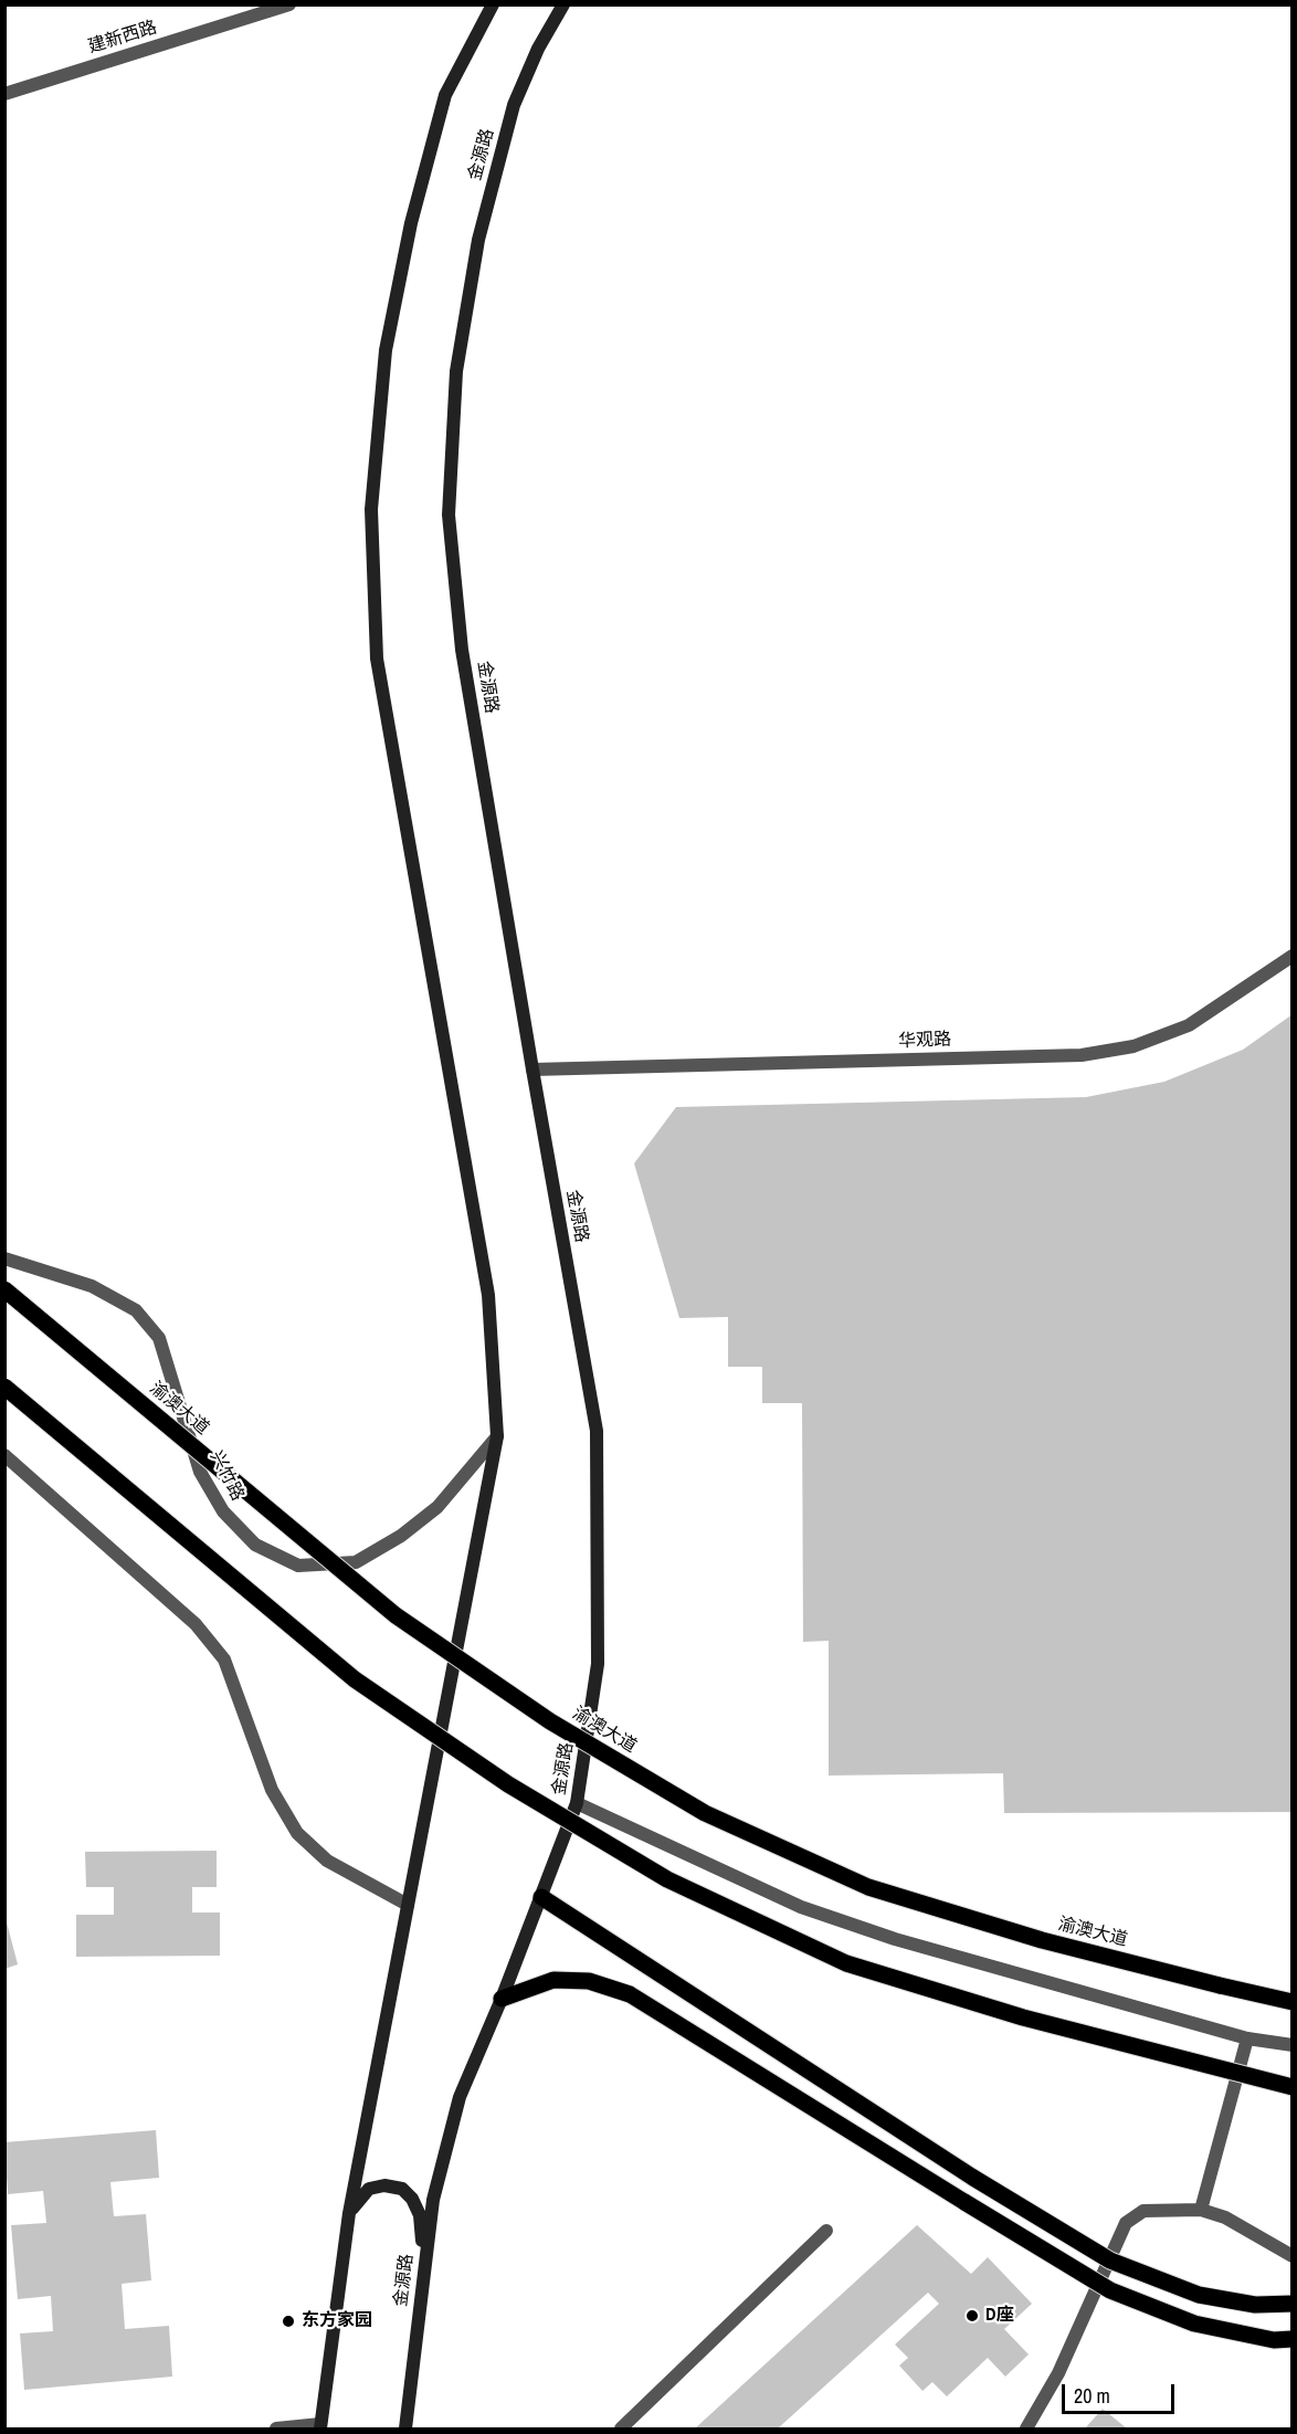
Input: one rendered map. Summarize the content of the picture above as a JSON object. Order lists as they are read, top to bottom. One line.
{"streets":{"main road":["金源路","渝澳大道"],"street":["建新西路","华观路","兴竹路"]},"crossings":[["金源路","华观路"]],"places":["D座","东方家园"],"scale_bar":"20 m"}
